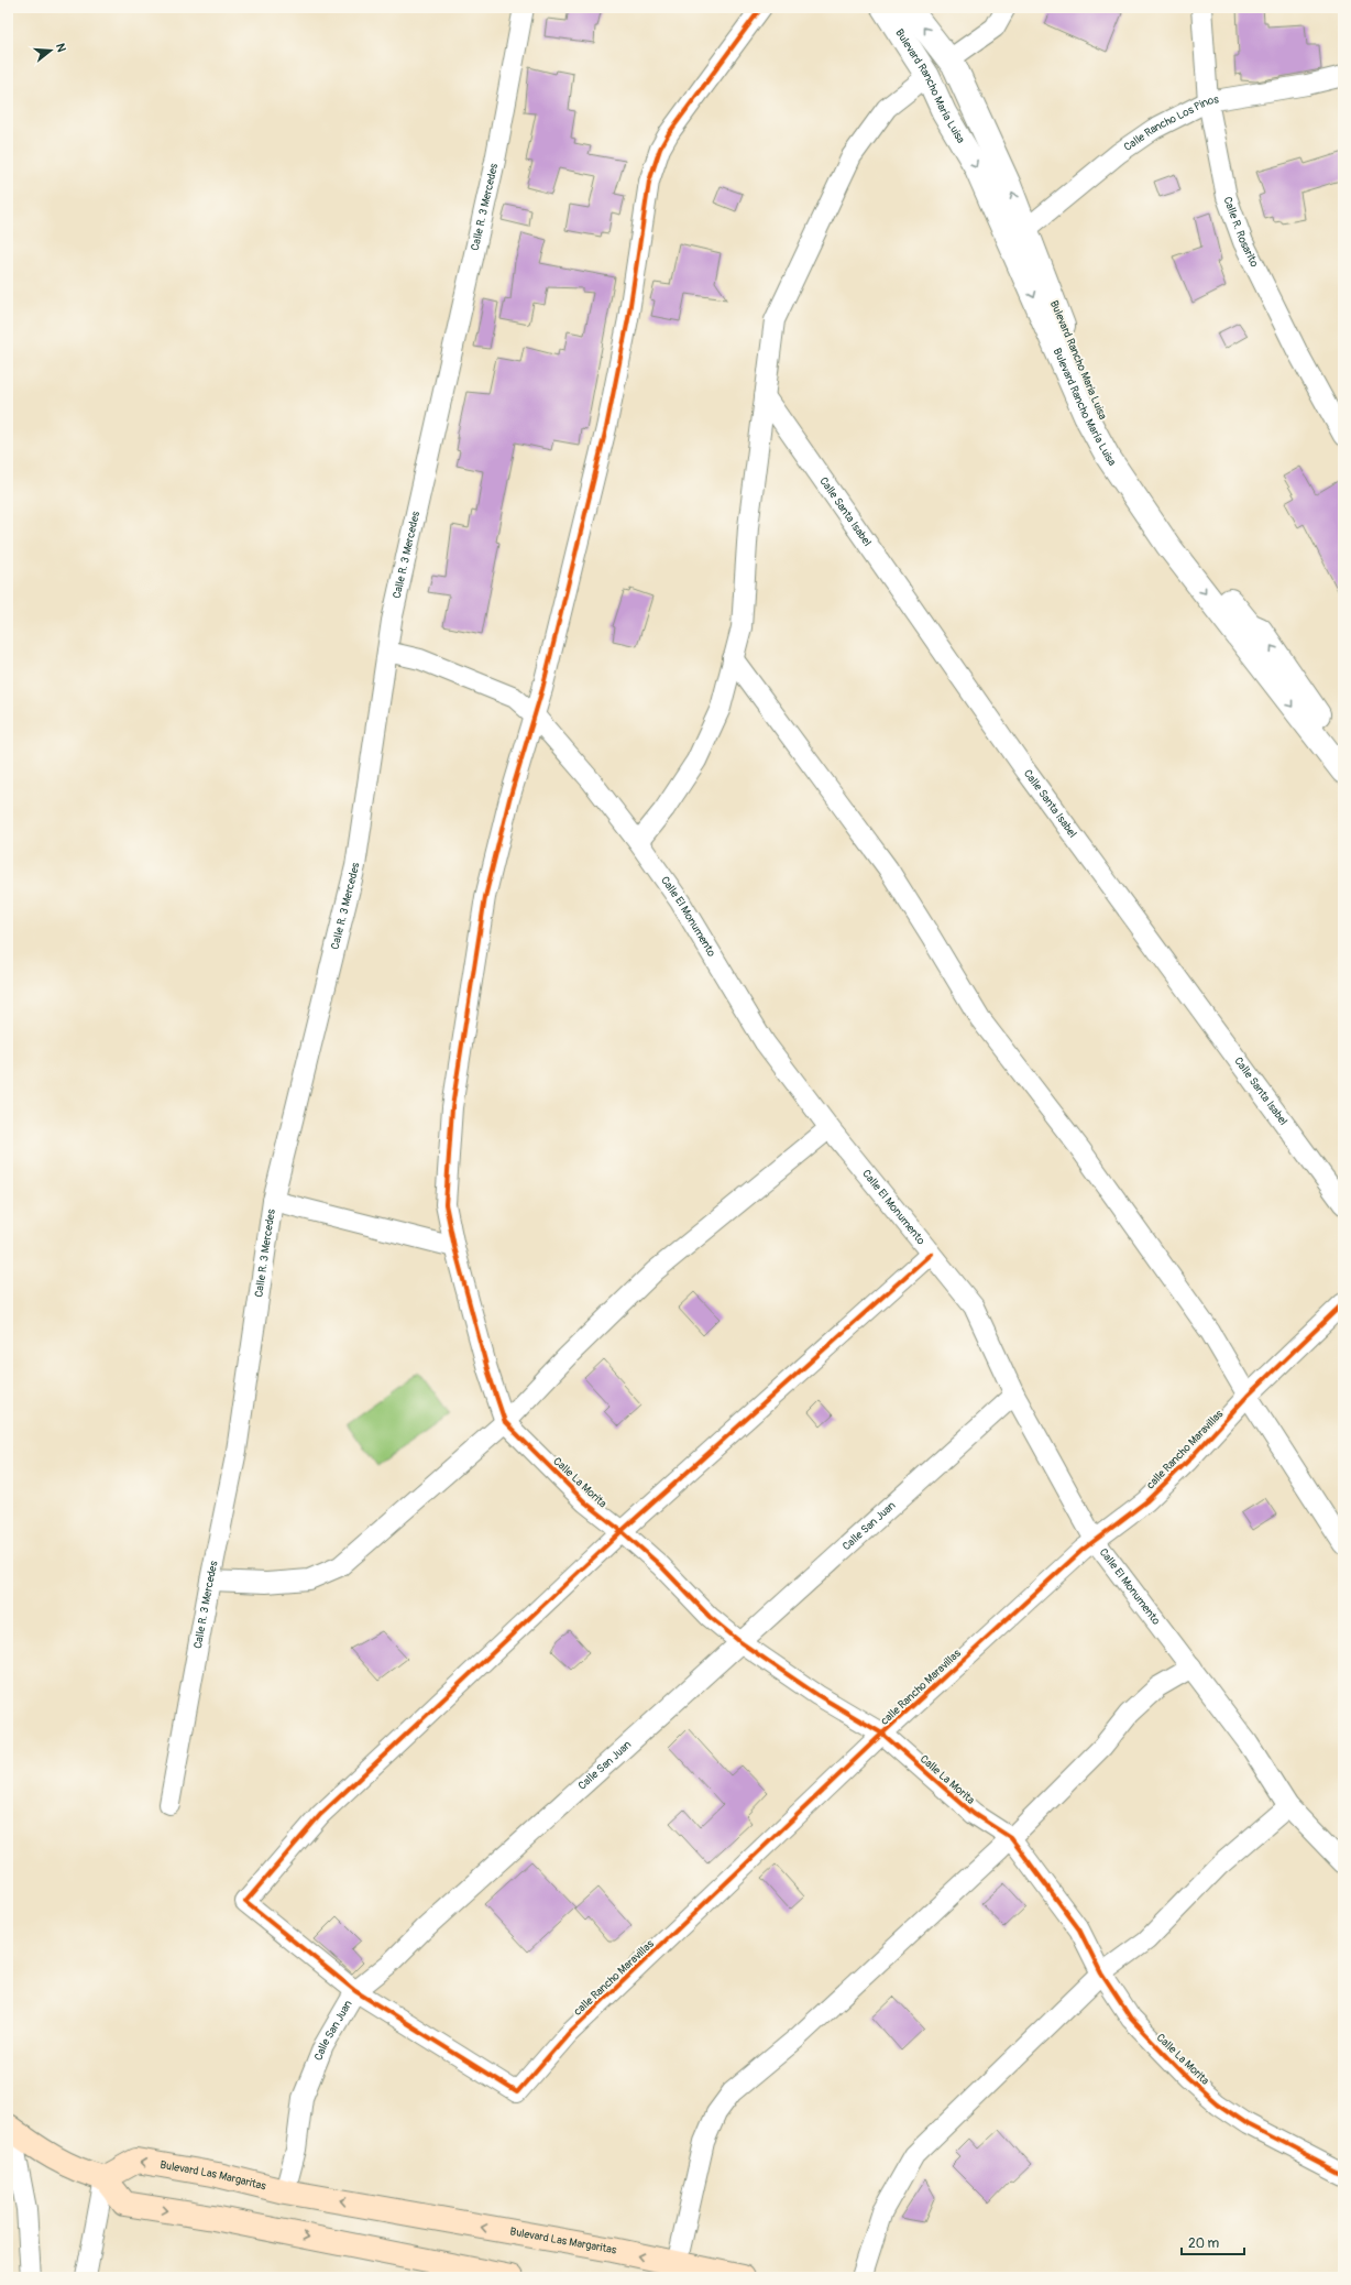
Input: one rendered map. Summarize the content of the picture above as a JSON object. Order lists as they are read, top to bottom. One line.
{"streets":{"main road":["Bulevard Las Margaritas"],"street":["Bulevard Rancho María Luisa","Calle Rancho Los Pinos","Calle R. 3 Mercedes","Calle R. Rosarito","Bulevard Rancho Maria Luisa","Calle Santa Isabel","Calle El Monumento","calle Rancho Maravillas","Calle La Morita","Calle San Juan"]},"crossings":[["Calle Rancho Los Pinos","Calle R. Rosarito"],["Calle Rancho Los Pinos","Bulevard Rancho Maria Luisa"],["Calle R. 3 Mercedes","Calle El Monumento"],["Calle El Monumento","calle Rancho Maravillas"],["Calle El Monumento","Calle San Juan"],["calle Rancho Maravillas","Calle La Morita"],["calle Rancho Maravillas","Calle San Juan"],["Calle La Morita","Calle San Juan"],["Calle San Juan","Bulevard Las Margaritas"]],"one_way":["Bulevard Rancho María Luisa","Bulevard Rancho Maria Luisa"],"scale_bar":"20 m","north":"right"}
